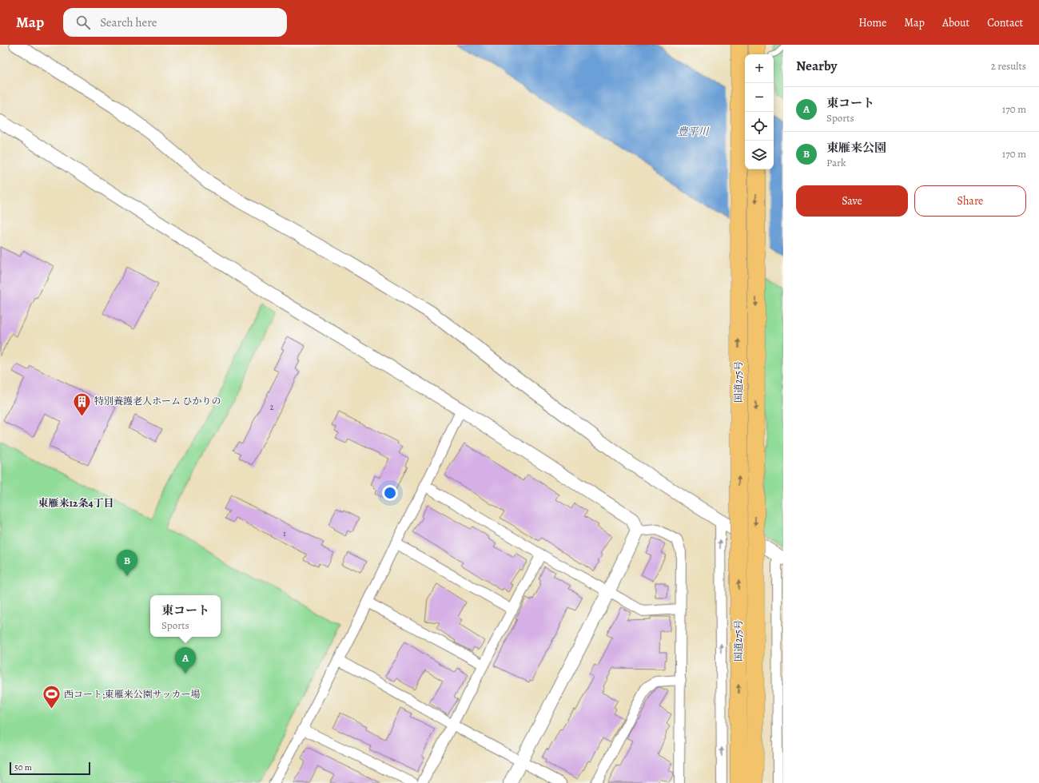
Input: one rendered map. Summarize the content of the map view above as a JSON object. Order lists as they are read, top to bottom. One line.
{"streets":{"highway":["国道275号"]},"districts":["東雁来12条4丁目"],"water":["豊平川"],"places":{"building":["特別養護老人ホーム ひかりの"],"sports":["西コート;東雁来公園サッカー場"]},"house_numbers":["2","1"],"scale_bar":"50 m","page":{"header":"Map","search":"Search here","nav":["Home","Map","About","Contact"],"heading":["Nearby","2 results"],"map_buttons":["+","−"],"list":[{"mark":"A","name":"東コート","note":"Sports","value":"170 m"},{"mark":"B","name":"東雁来公園","note":"Park","value":"170 m"}],"buttons":["Save","Share"],"pins":["B","A"],"popup":["東コート","Sports"],"scale":"50 m"}}
